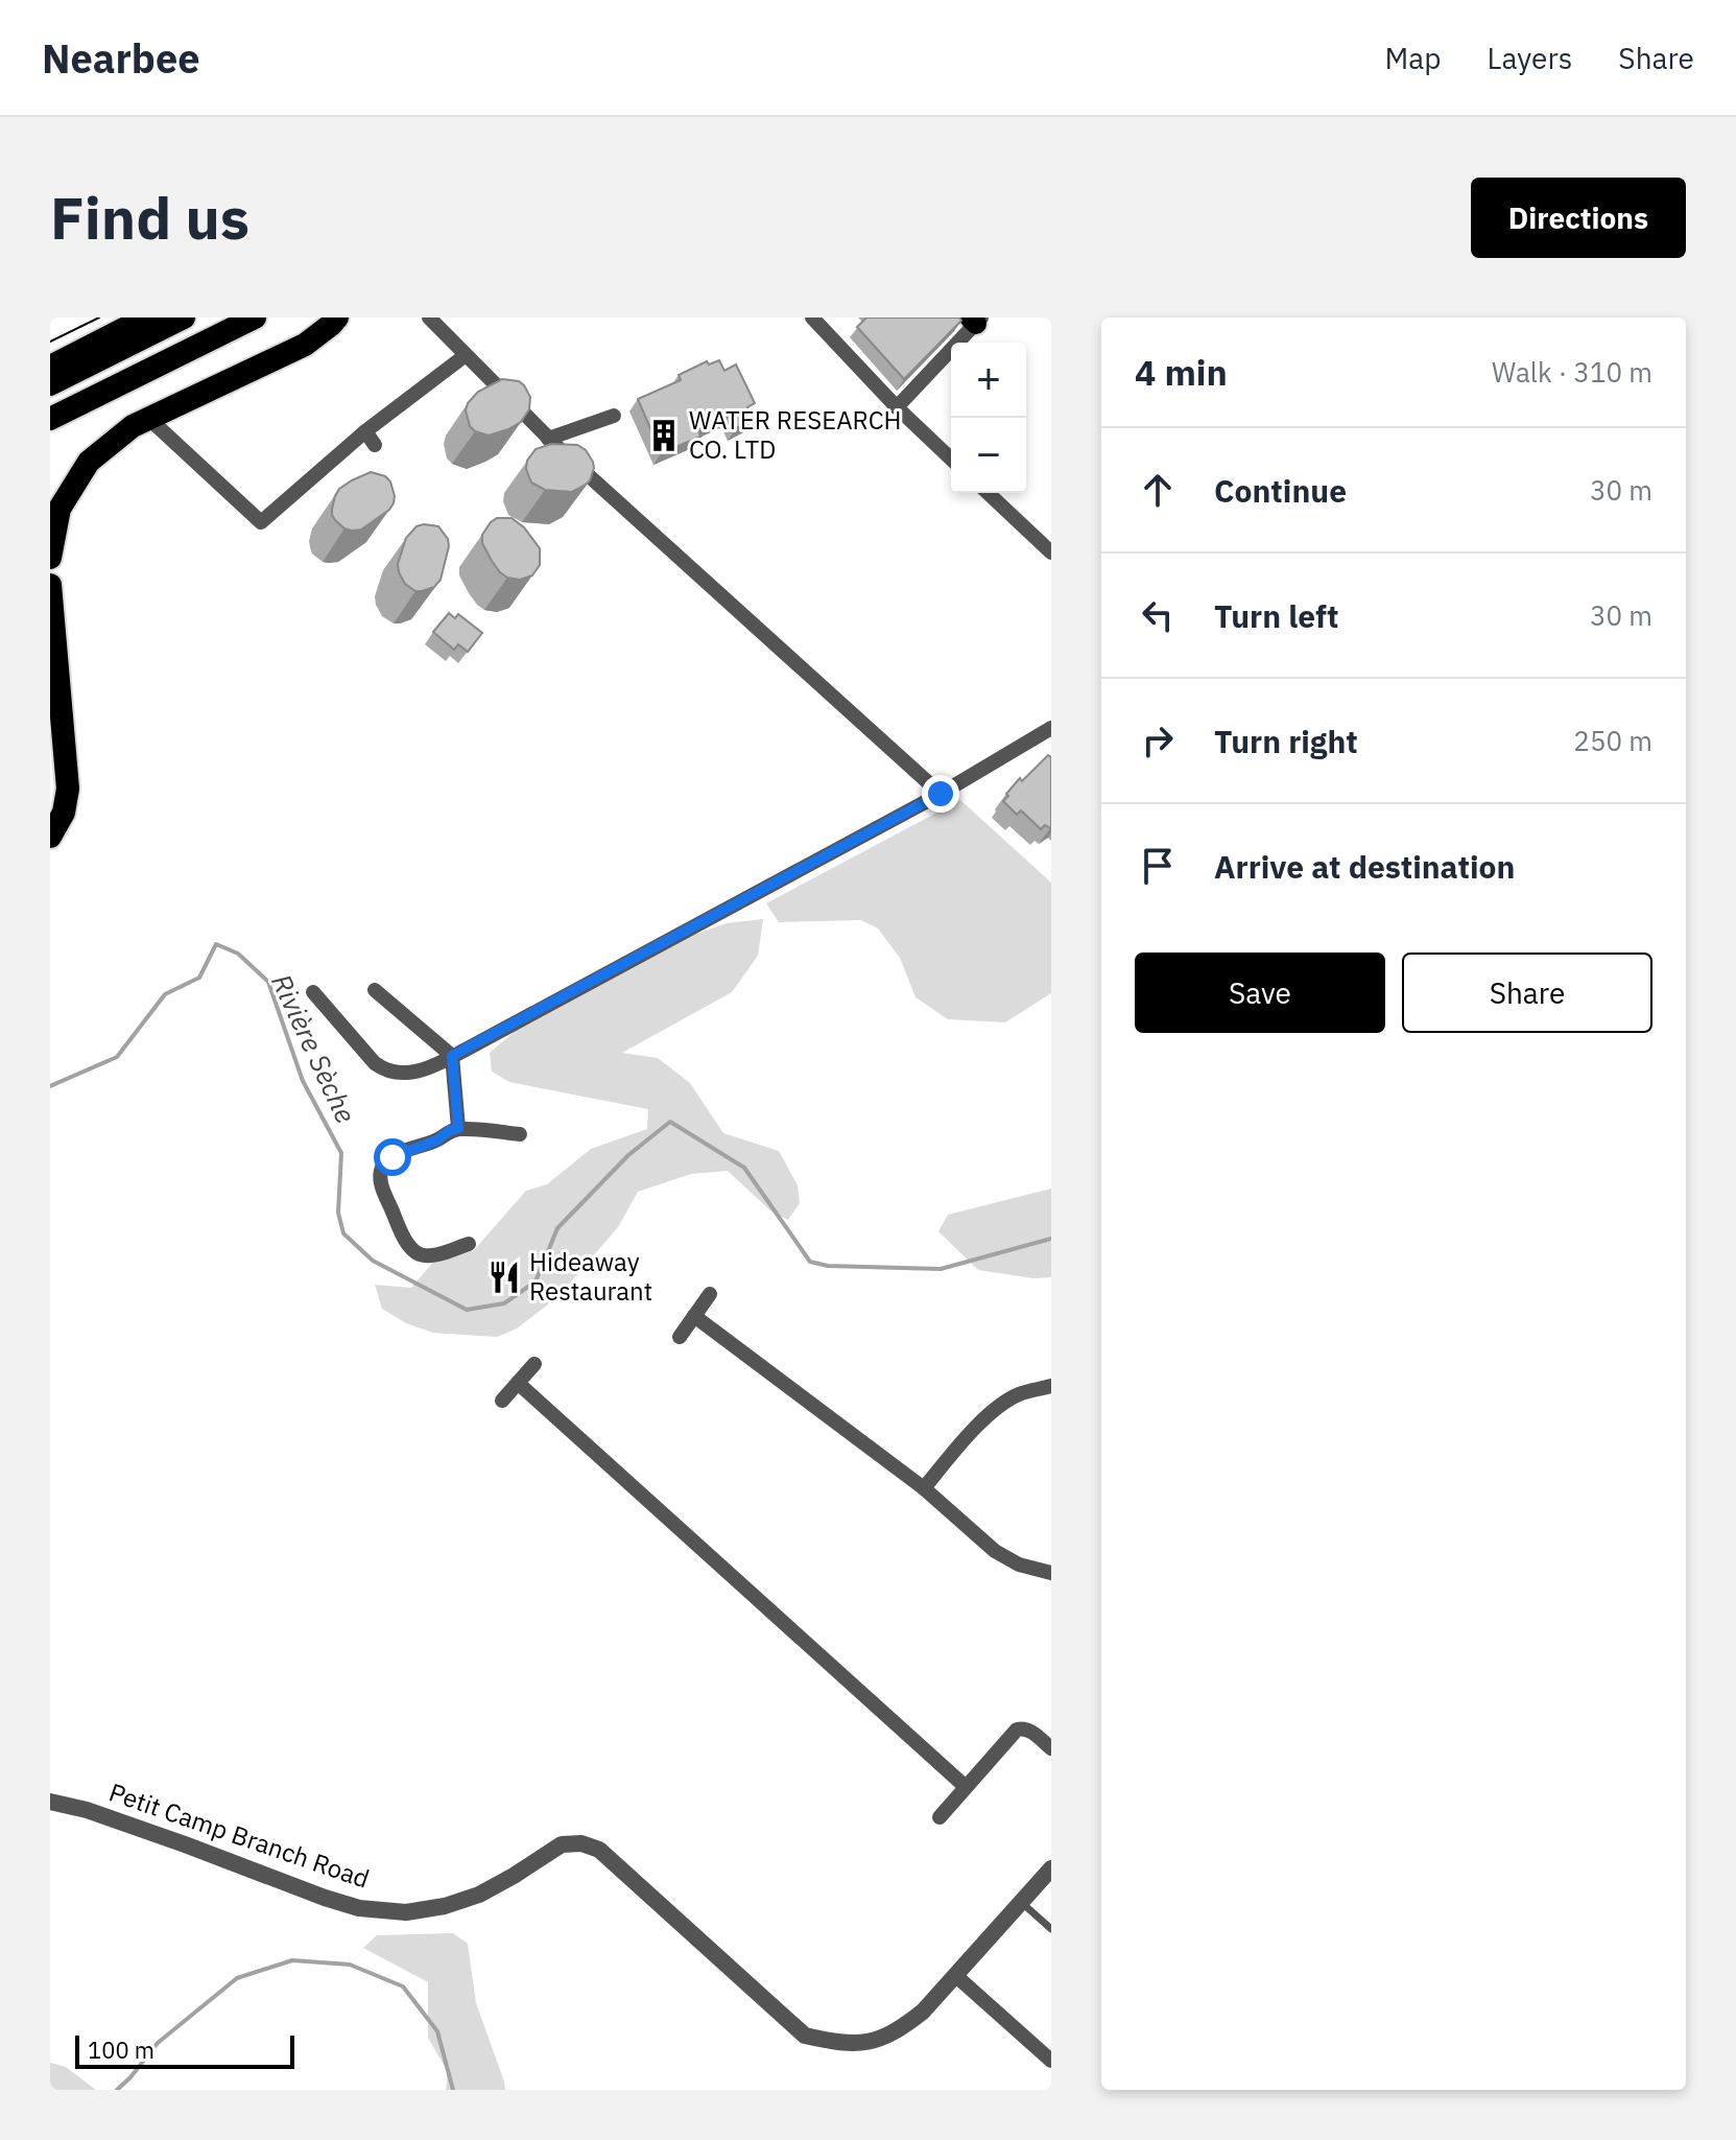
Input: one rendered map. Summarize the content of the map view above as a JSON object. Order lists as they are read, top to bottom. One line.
{"streets":{"street":["Petit Camp Branch Road"]},"water":["Rivière Sèche"],"places":{"building":["WATER RESEARCH CO. LTD"],"restaurant":["Hideaway Restaurant"]},"scale_bar":"100 m","page":{"header":"Nearbee","nav":["Map","Layers","Share"],"buttons":["Directions",["Save","Share"]],"title":"Find us","heading":["4 min","Walk · 310 m"],"map_buttons":["+","−"],"list":[["Continue","30 m"],["Turn left","30 m"],["Turn right","250 m"],"Arrive at destination"],"scale":"100 m"}}
